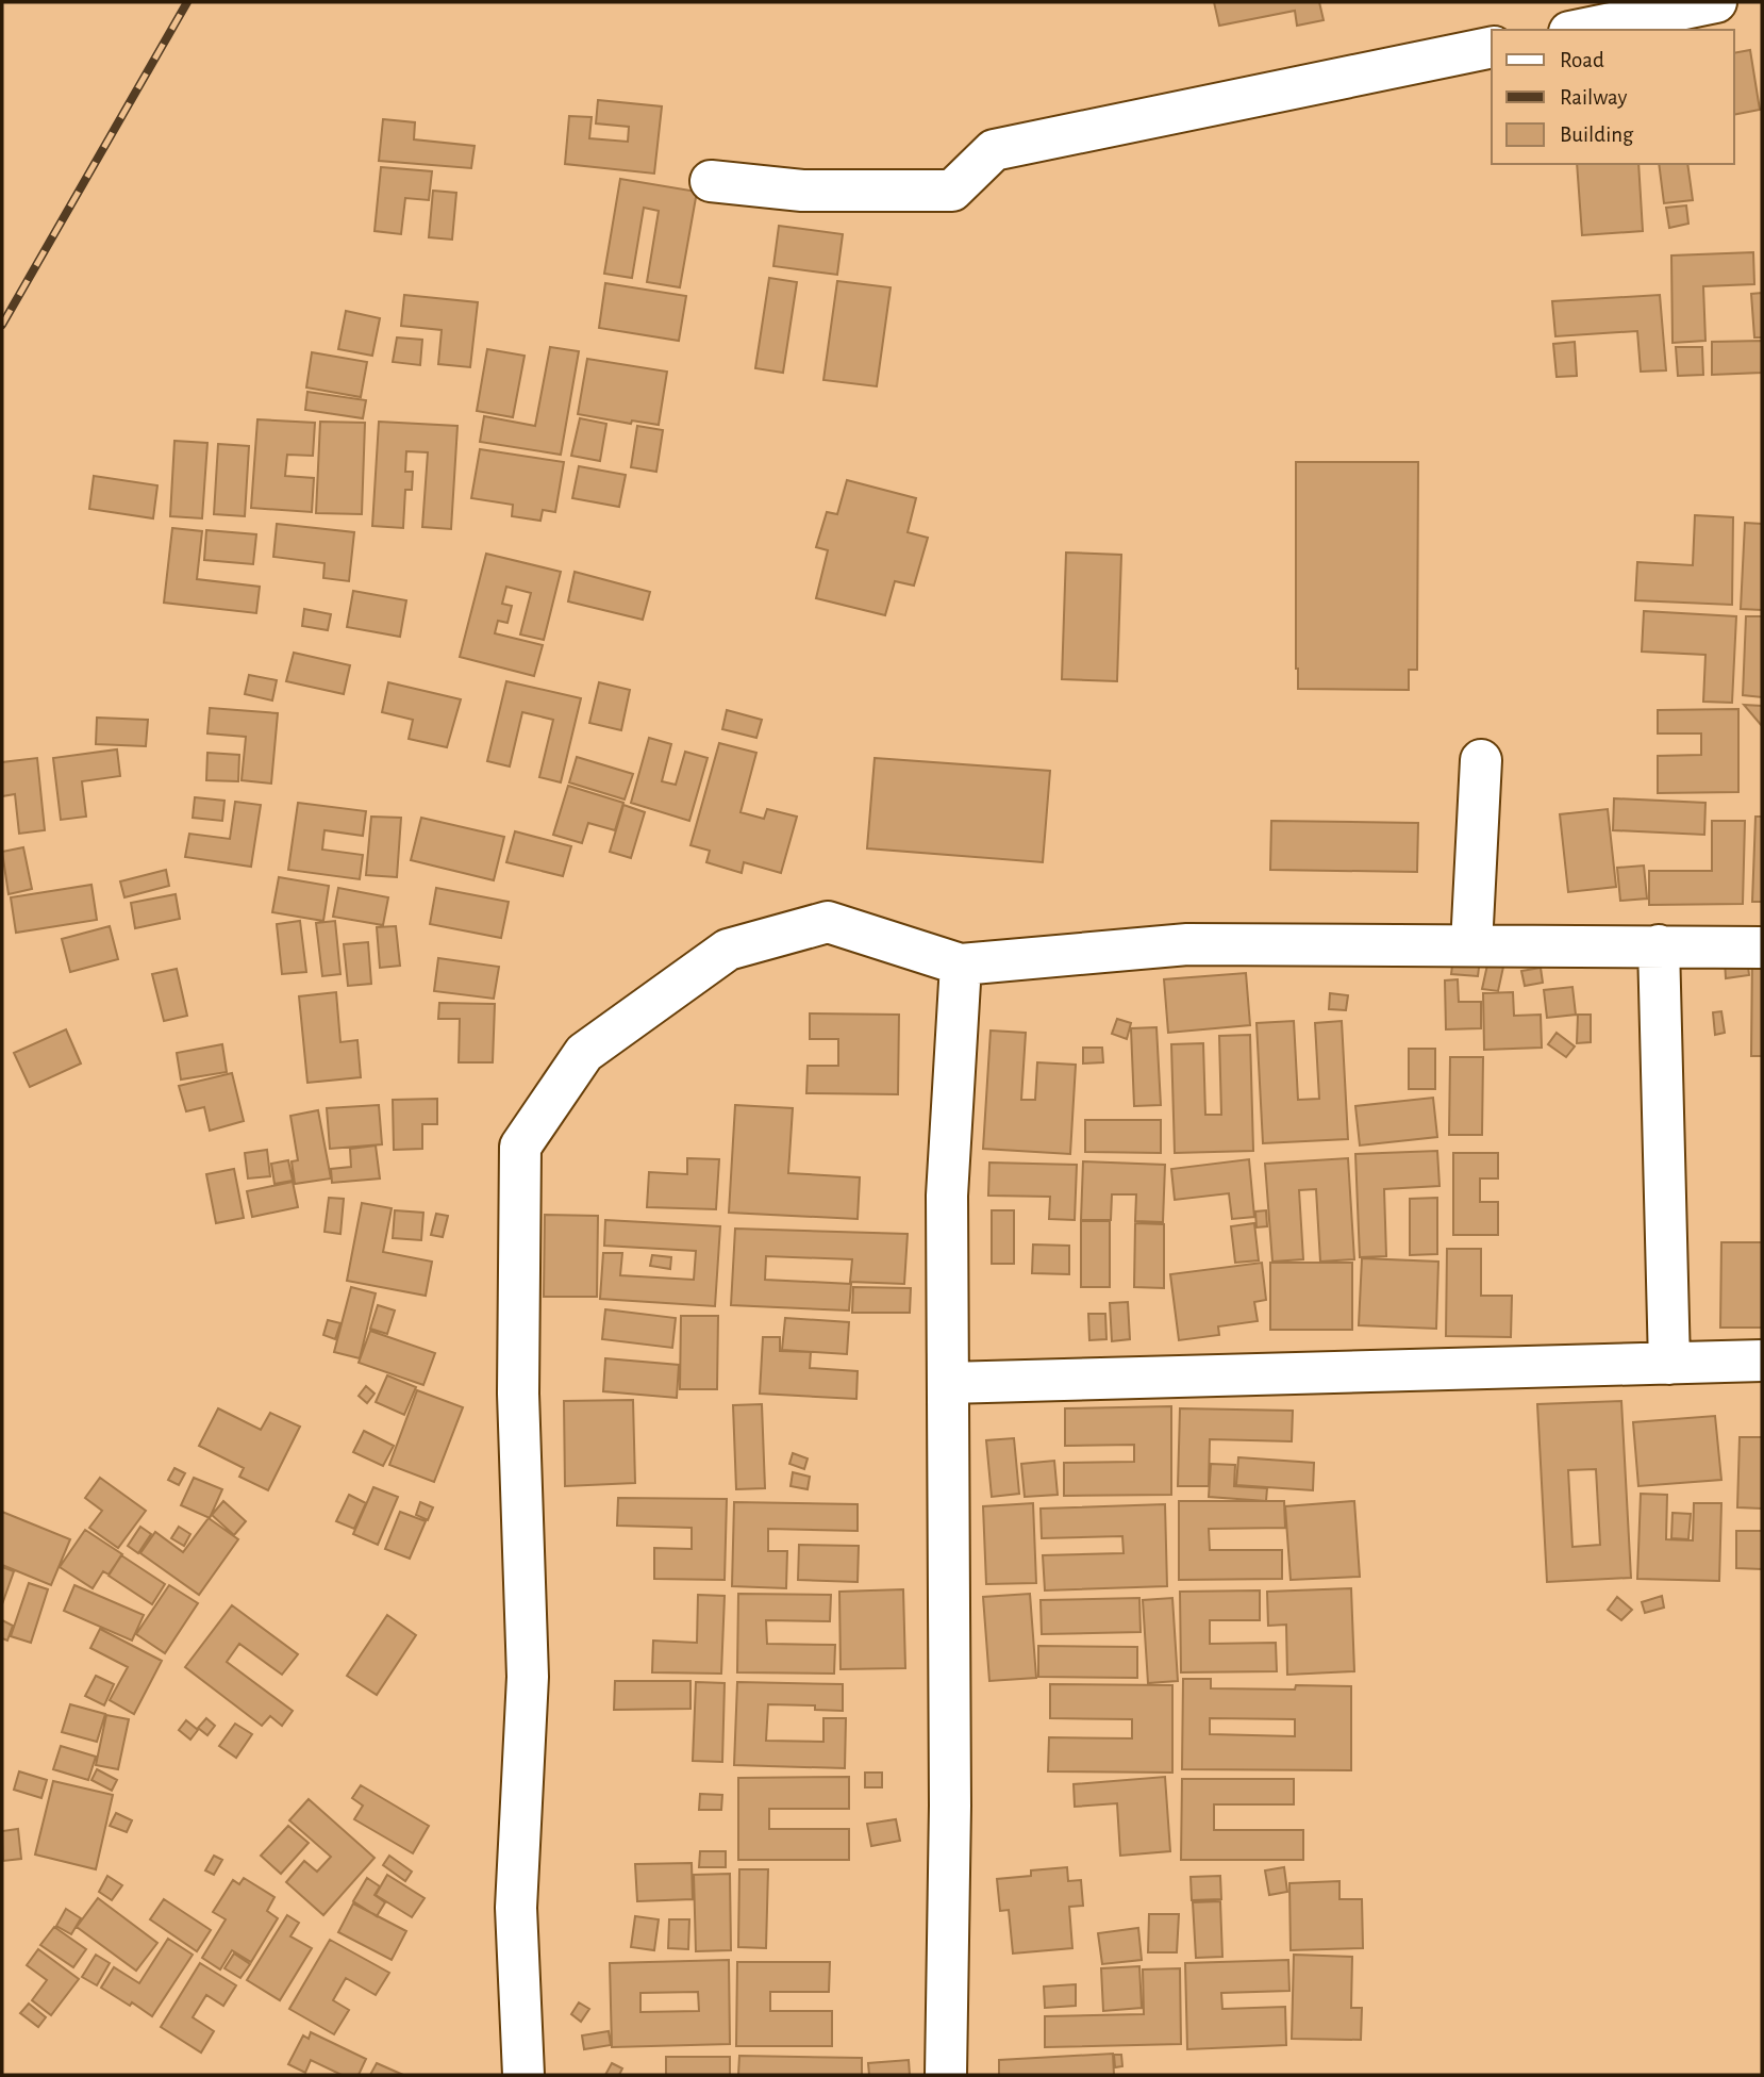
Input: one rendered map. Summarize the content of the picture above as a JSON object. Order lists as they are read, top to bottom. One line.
{"legend":["Road","Railway","Building"]}
